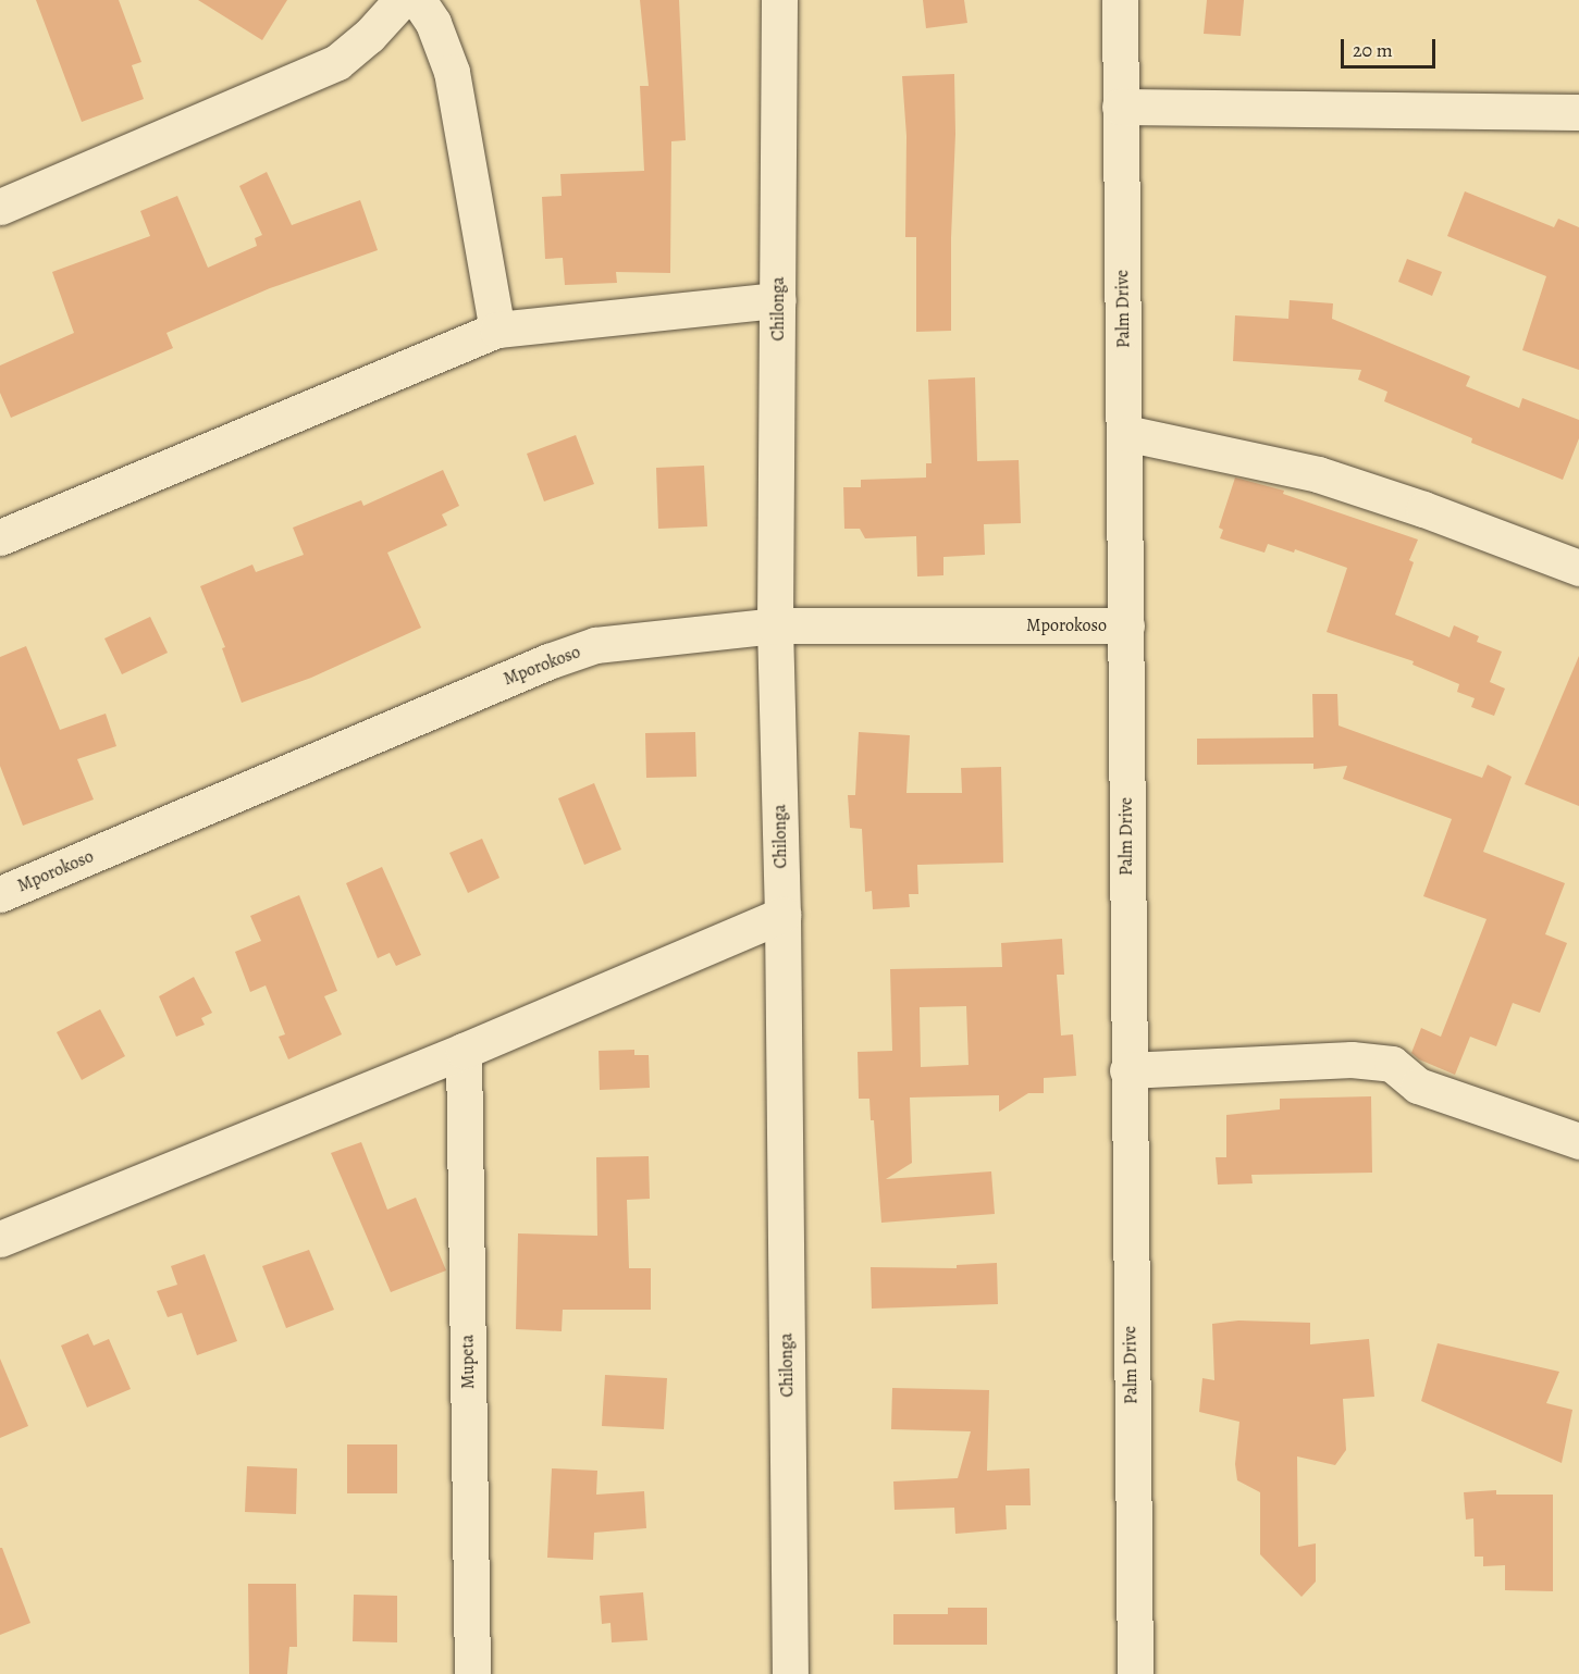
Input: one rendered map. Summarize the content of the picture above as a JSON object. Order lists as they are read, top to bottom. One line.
{"streets":{"street":["Chilonga","Palm Drive","Mporokoso","Mupeta"]},"crossings":[["Chilonga","Mporokoso"],["Palm Drive","Mporokoso"]],"scale_bar":"20 m"}
